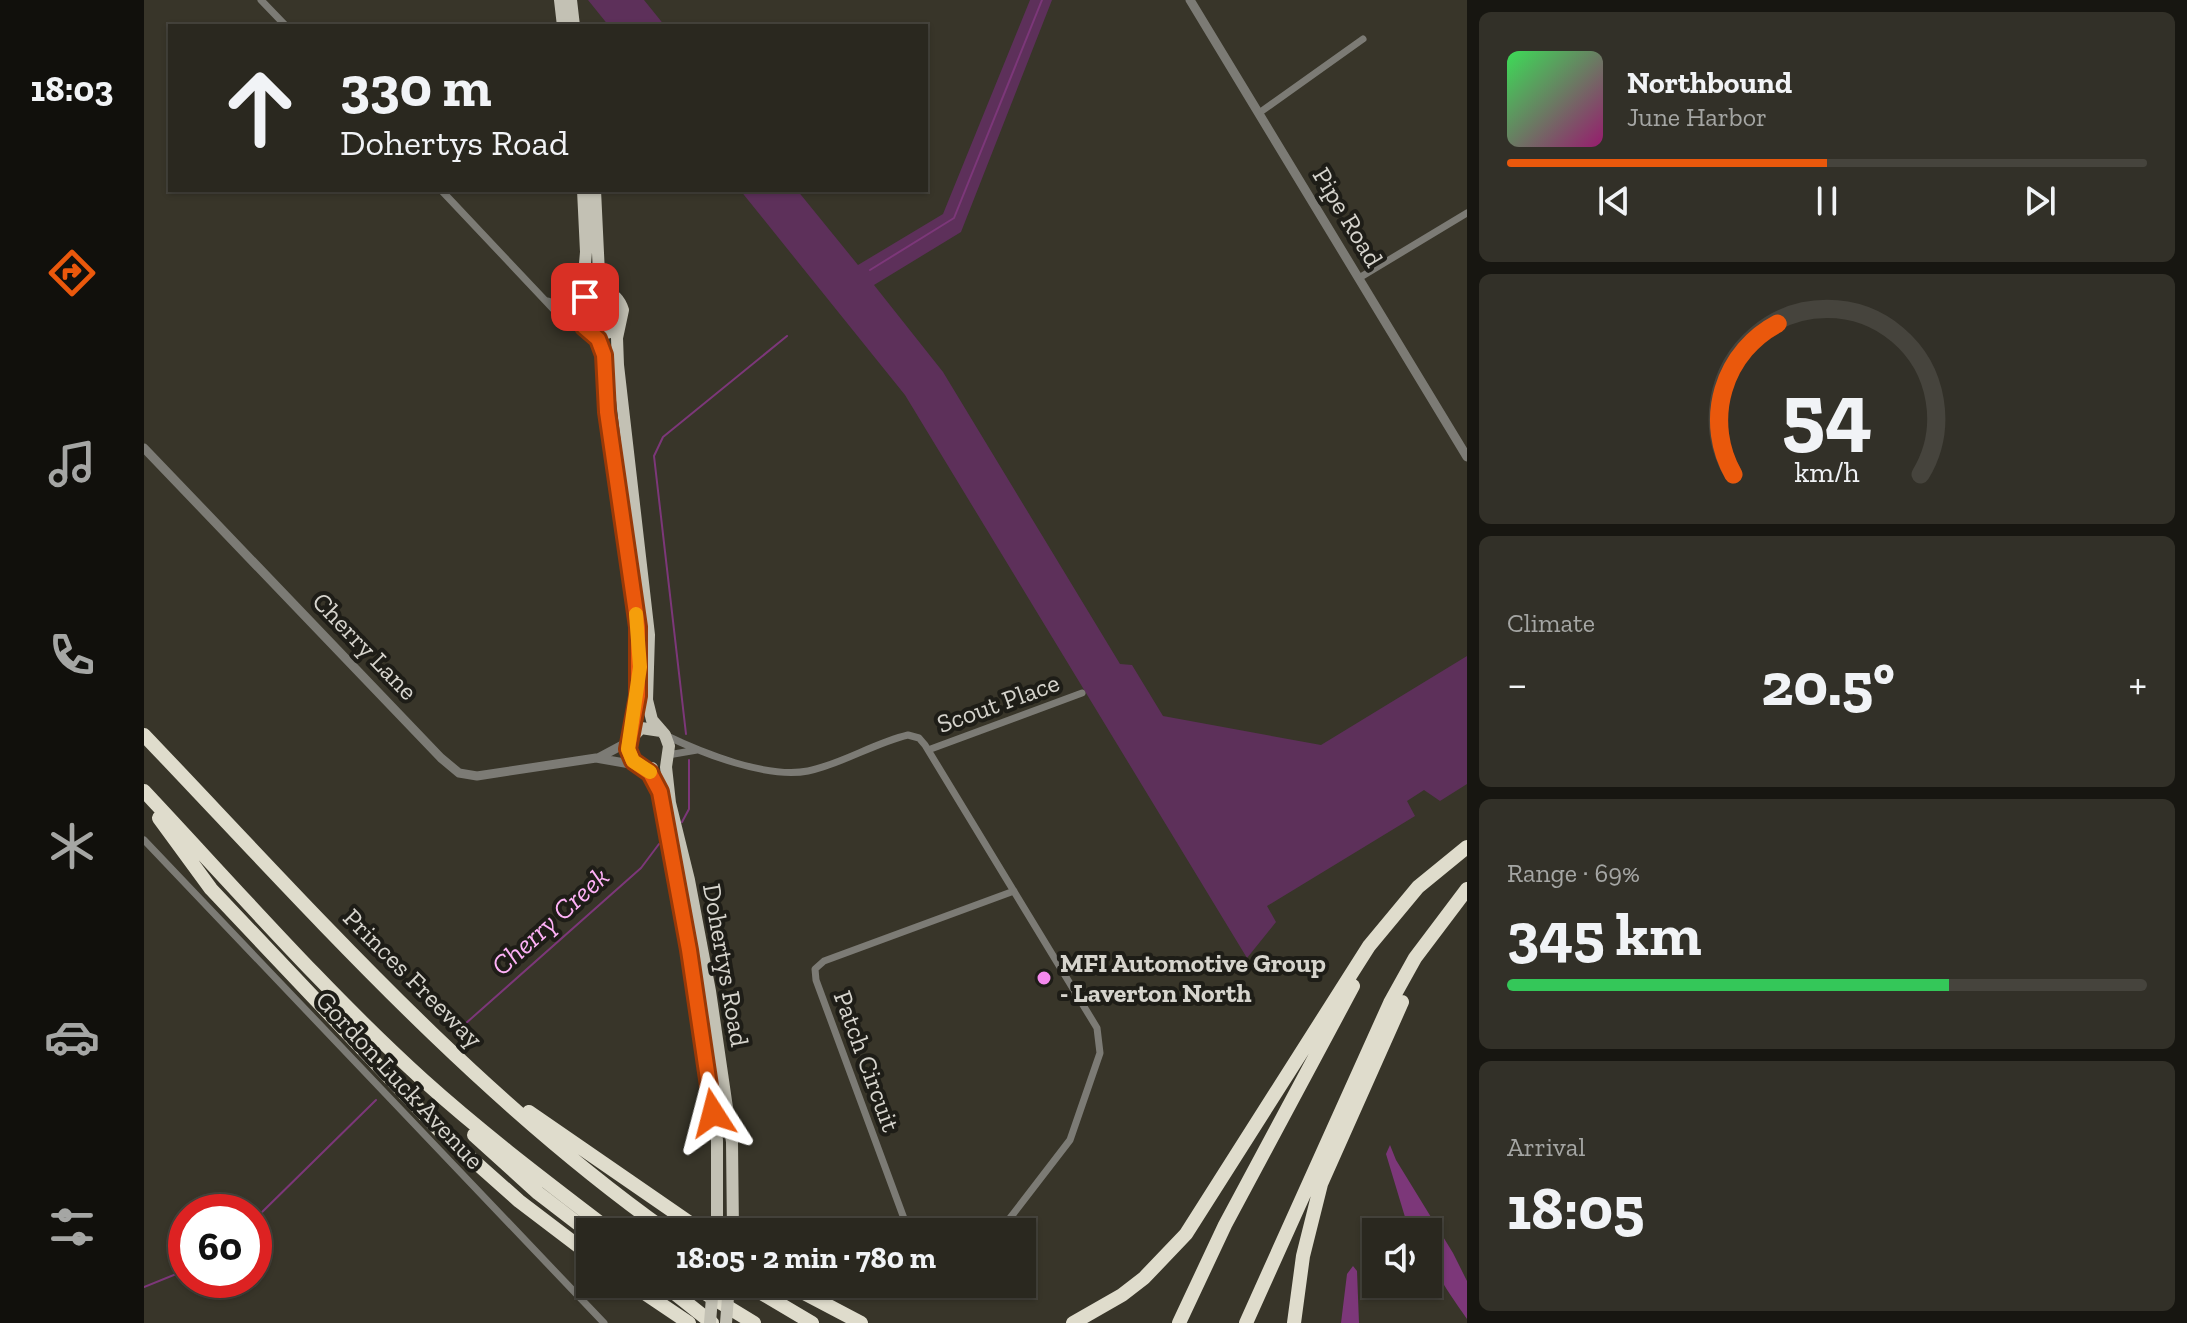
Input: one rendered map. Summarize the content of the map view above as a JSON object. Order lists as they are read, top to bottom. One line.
{"streets":{"highway":["Princes Freeway"],"main road":["Dohertys Road"],"street":["Pipe Road","Cherry Lane","Scout Place","Patch Circuit","Gordon Luck Avenue"]},"crossings":[["Cherry Lane","Dohertys Road"]],"water":["Cherry Creek"],"places":["MFI Automotive Group - Laverton North"],"page":{"tabs":"18:03","turn":["330 m","Dohertys Road"],"song":["Northbound","June Harbor"],"tile":["Climate",["Range · 69%","345 km"],["Arrival","18:05"]],"heat":["−","20.5°","+"],"limit":"60","trip":"18:05 · 2 min · 780 m","gauge":["54","km/h"]}}
